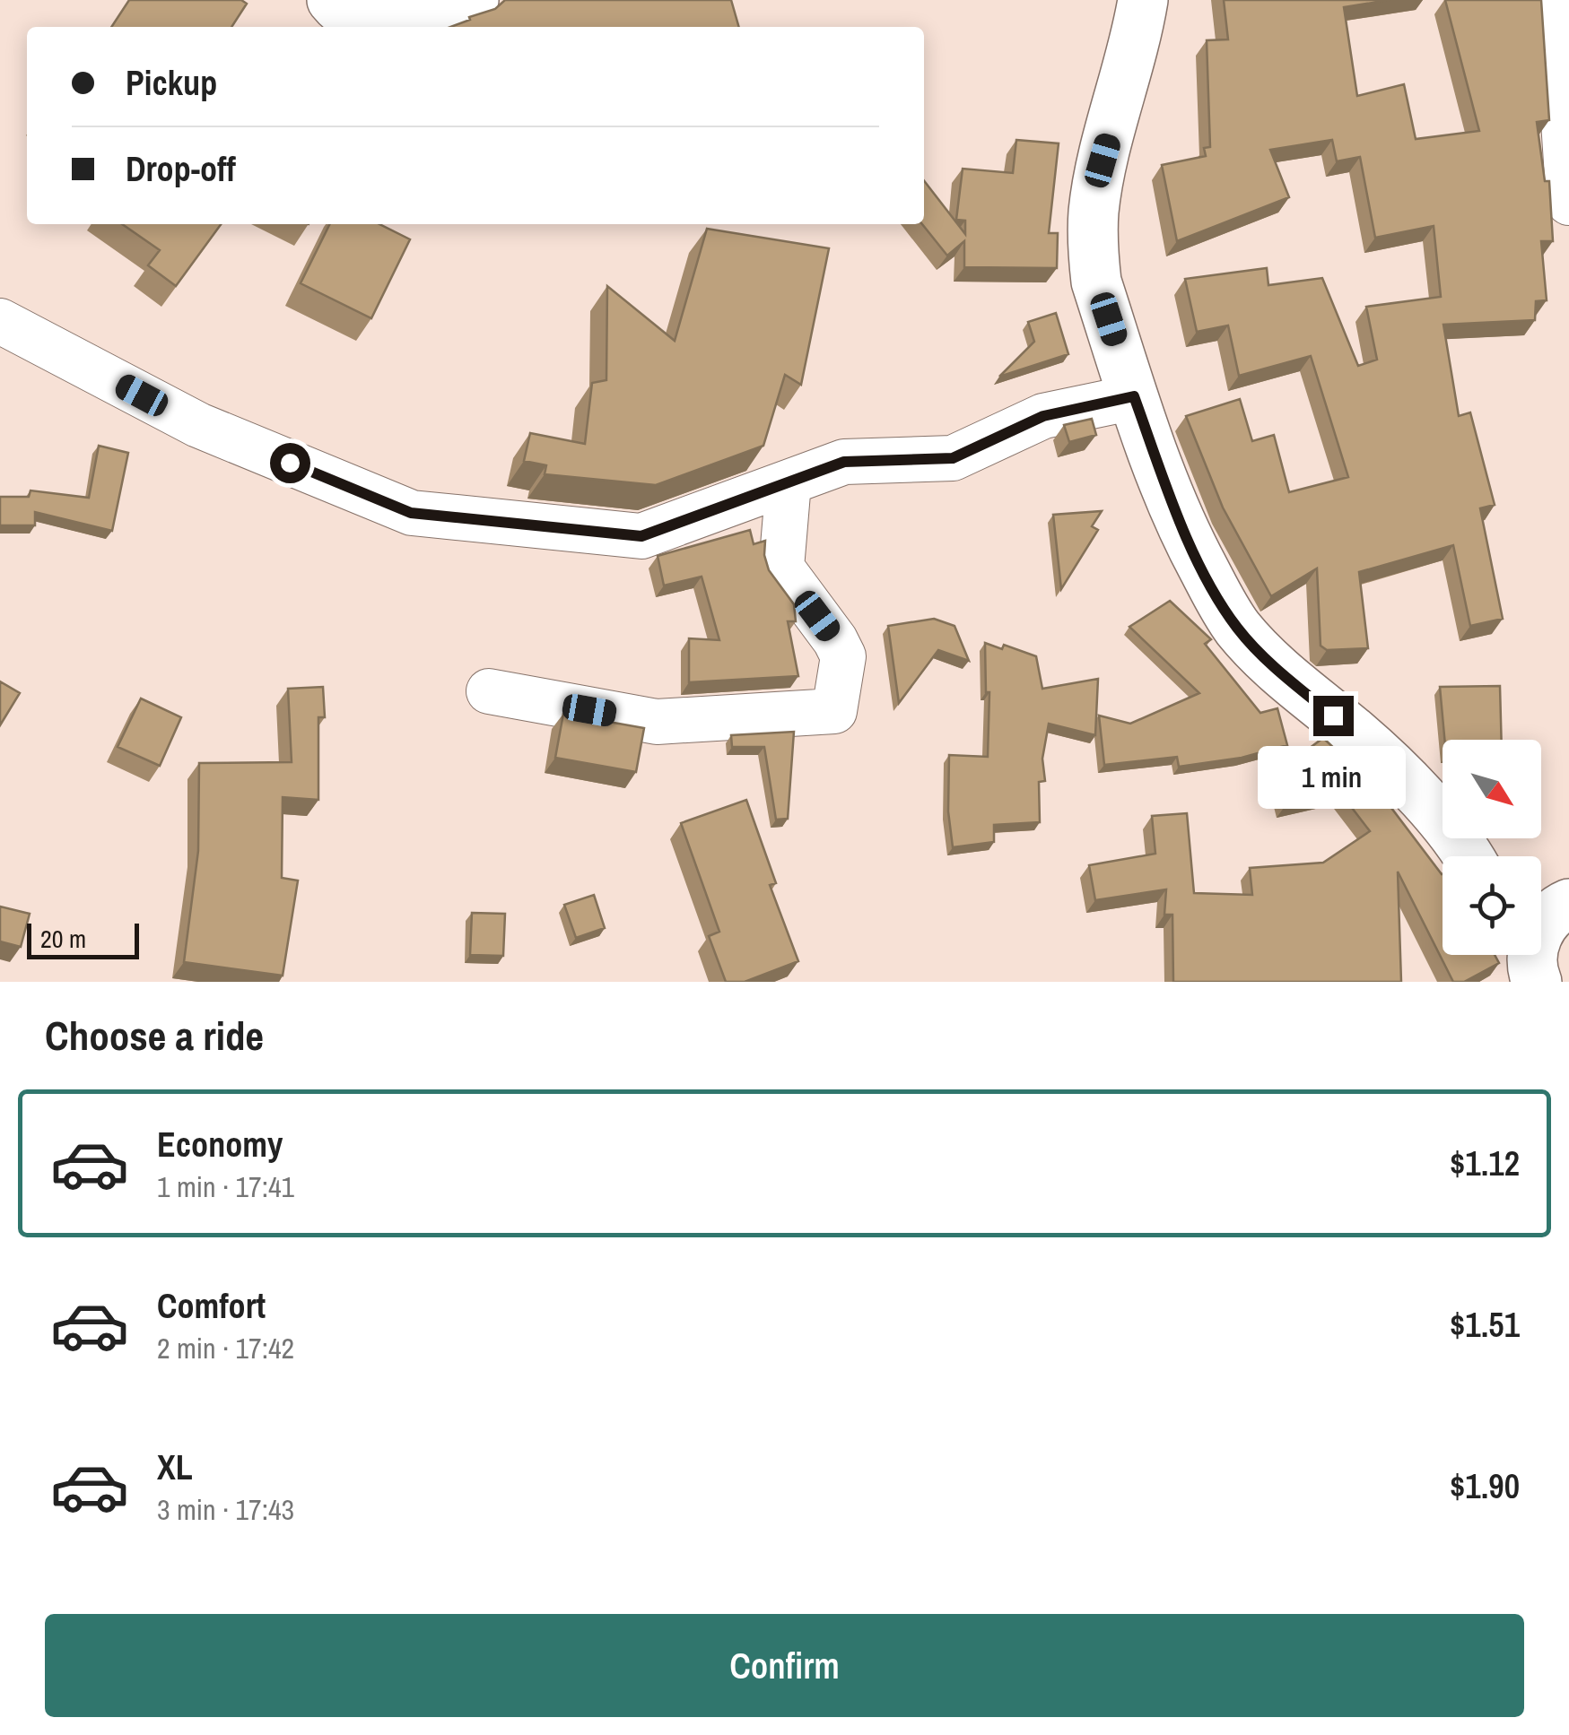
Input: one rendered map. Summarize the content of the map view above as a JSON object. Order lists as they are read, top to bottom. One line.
{"scale_bar":"20 m","north":"bottom right","page":{"banner":["Pickup","Drop-off"],"bubble":"1 min","scale":"20 m","heading":"Choose a ride","list":[{"name":"Economy","note":"1 min · 17:41","value":"$1.12"},{"name":"Comfort","note":"2 min · 17:42","value":"$1.51"},{"name":"XL","note":"3 min · 17:43","value":"$1.90"}],"buttons":"Confirm"}}
